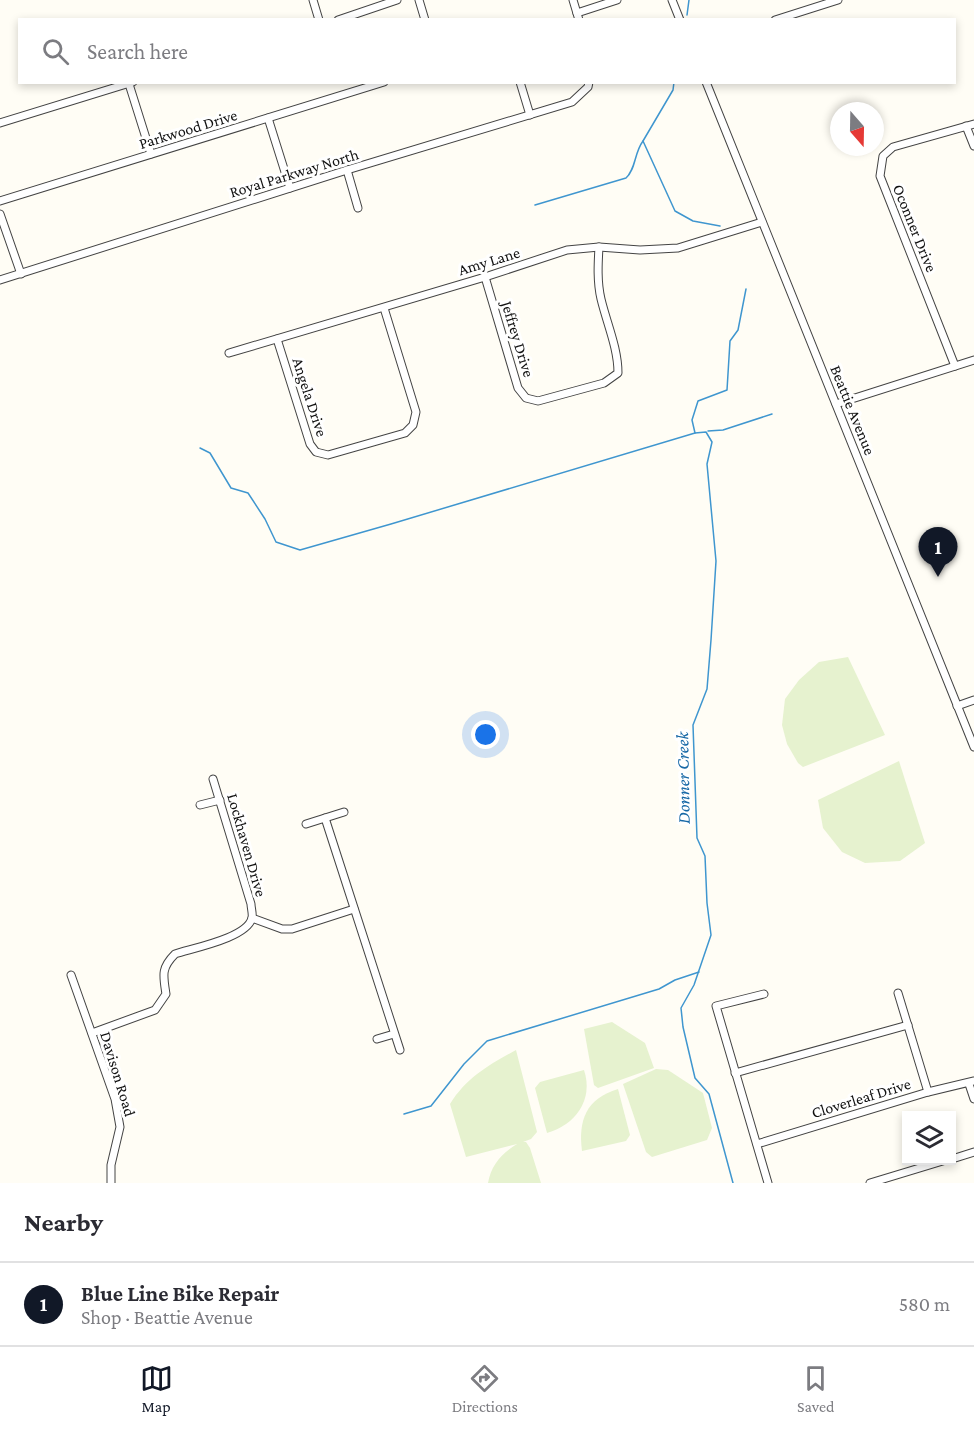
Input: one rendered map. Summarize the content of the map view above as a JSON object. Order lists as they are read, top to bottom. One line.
{"streets":{"street":["Parkwood Drive","Royal Parkway North","Oconner Drive","Amy Lane","Jeffrey Drive","Angela Drive","Beattie Avenue","Lockhaven Drive","Davison Road","Cloverleaf Drive"]},"crossings":[["Amy Lane","Jeffrey Drive"],["Amy Lane","Angela Drive"],["Amy Lane","Beattie Avenue"],["Lockhaven Drive","Davison Road"]],"water":["Donner Creek"],"north":"bottom","page":{"search":"Search here","pins":"1","heading":"Nearby","list":[{"mark":"1","name":"Blue Line Bike Repair","note":"Shop · Beattie Avenue","value":"580 m"}],"nav":["Map","Directions","Saved"]}}
